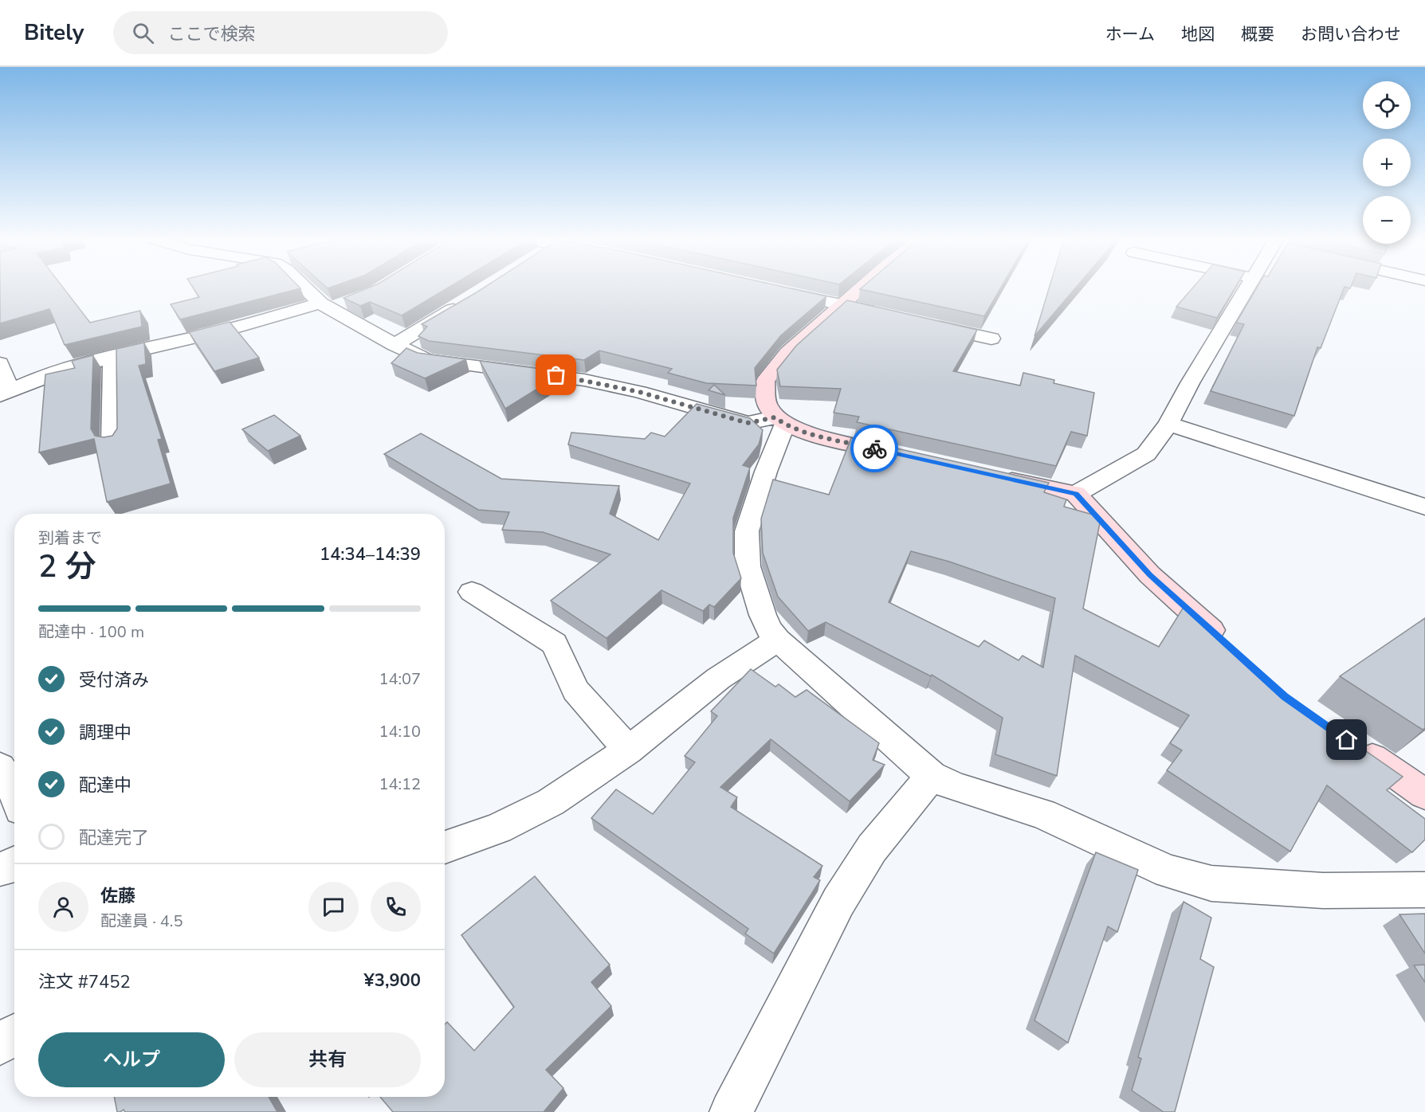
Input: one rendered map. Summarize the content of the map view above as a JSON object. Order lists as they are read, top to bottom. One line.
{"page":{"header":"Bitely","search":"ここで検索","nav":["ホーム","地図","概要","お問い合わせ"],"map_buttons":["+","−"],"heading":["2 分","到着まで","14:34–14:39"],"panel":["佐藤","配達員 · 4.5","注文 #7452","¥3,900"],"bar":"配達中 · 100 m","list":[["受付済み","14:07"],["調理中","14:10"],["配達中","14:12"],"配達完了"],"buttons":["ヘルプ","共有"]}}
